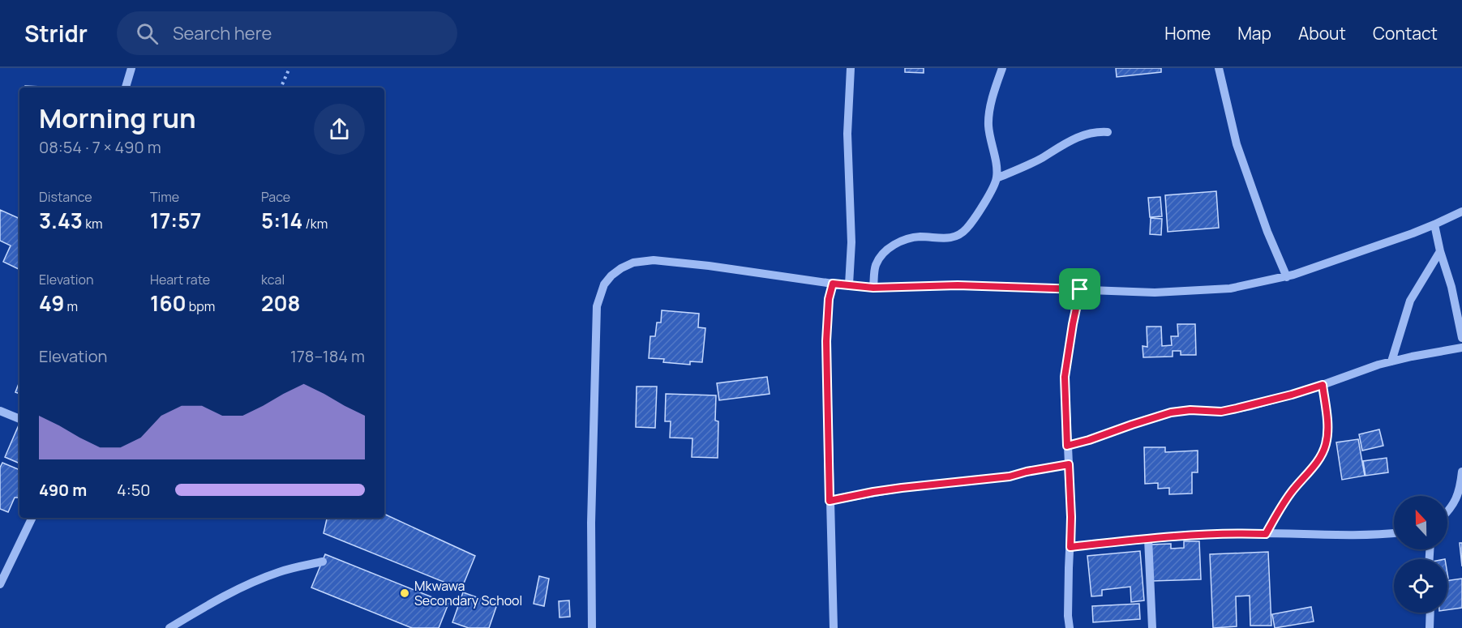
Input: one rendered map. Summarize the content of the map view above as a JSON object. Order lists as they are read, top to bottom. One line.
{"places":["Mkwawa Secondary School"],"north":"top","page":{"header":"Stridr","search":"Search here","nav":["Home","Map","About","Contact"],"heading":["Morning run","08:54 · 7 × 490 m"],"stats":[["Distance","3.43 km"],["Time","17:57"],["Pace","5:14 /km"],["Elevation","49 m"],["Heart rate","160 bpm"],["kcal","208"]],"chart":["Elevation","178–184 m"],"list":[{"name":"490 m","note":"4:50"}]}}
